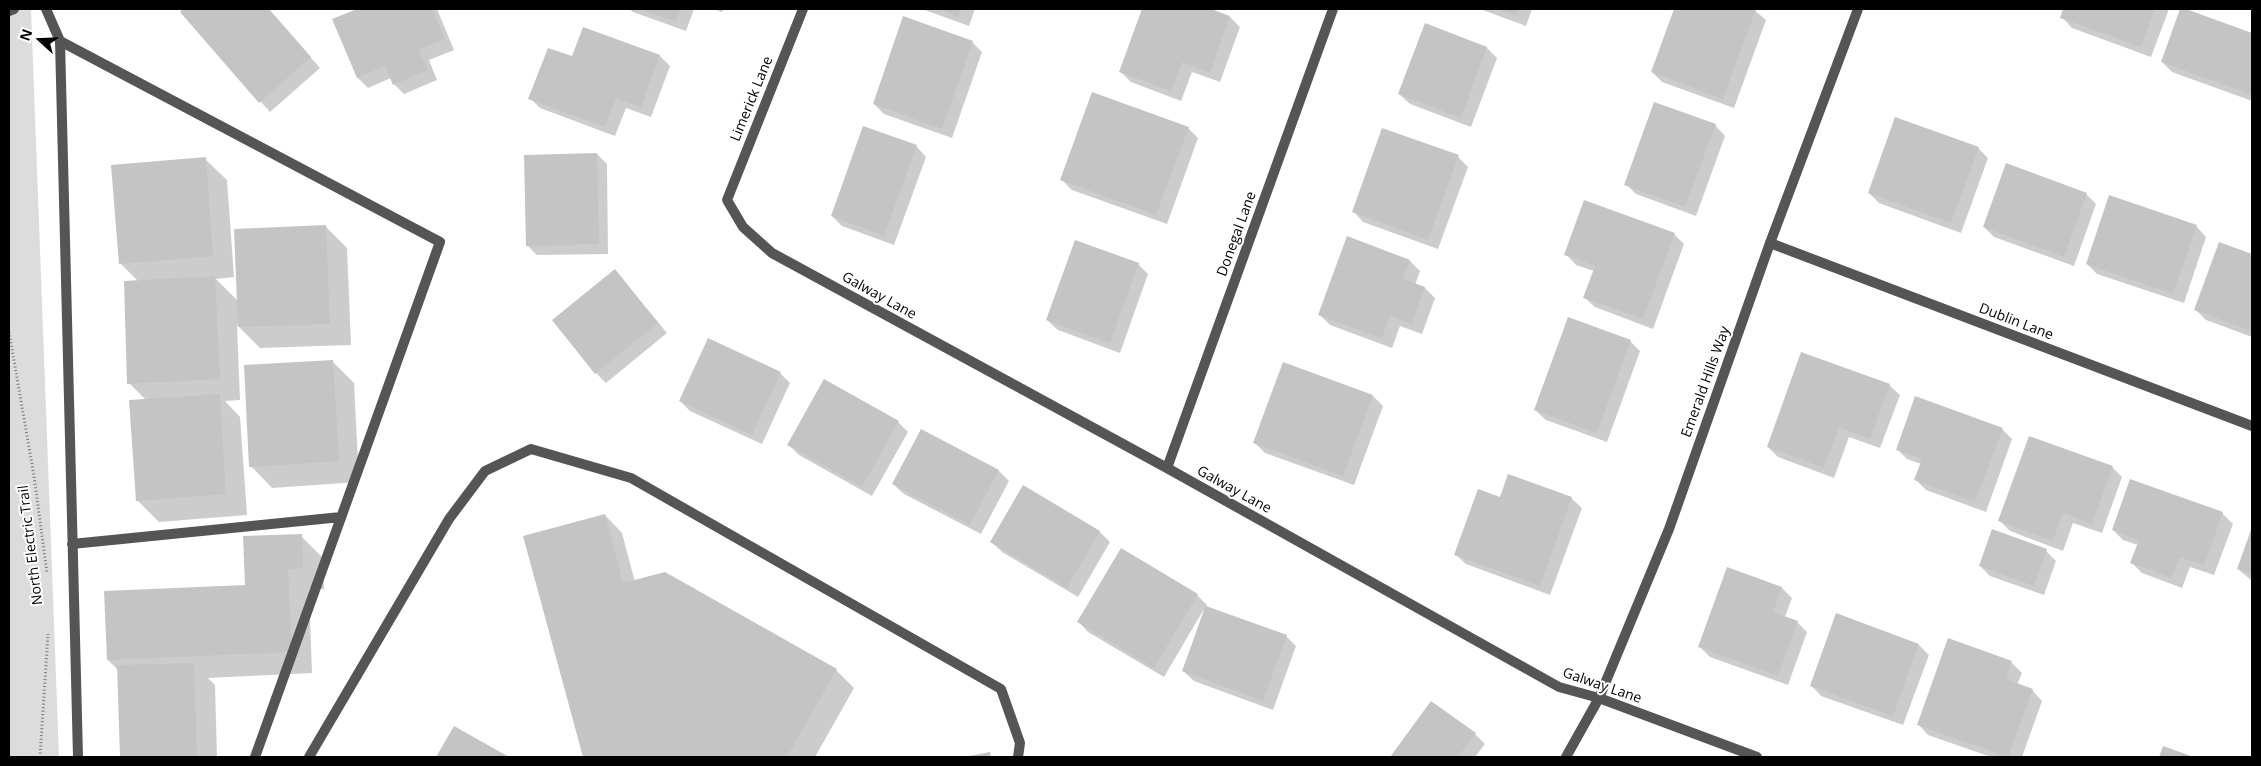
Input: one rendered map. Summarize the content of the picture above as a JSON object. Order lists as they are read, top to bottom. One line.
{"streets":{"street":["Limerick Lane","Donegal Lane","Galway Lane","Dublin Lane","Emerald Hills Way"],"path":["North Electric Trail"]},"crossings":[["Limerick Lane","Galway Lane"],["Donegal Lane","Galway Lane"],["Galway Lane","Emerald Hills Way"],["Dublin Lane","Emerald Hills Way"]],"north":"left"}
